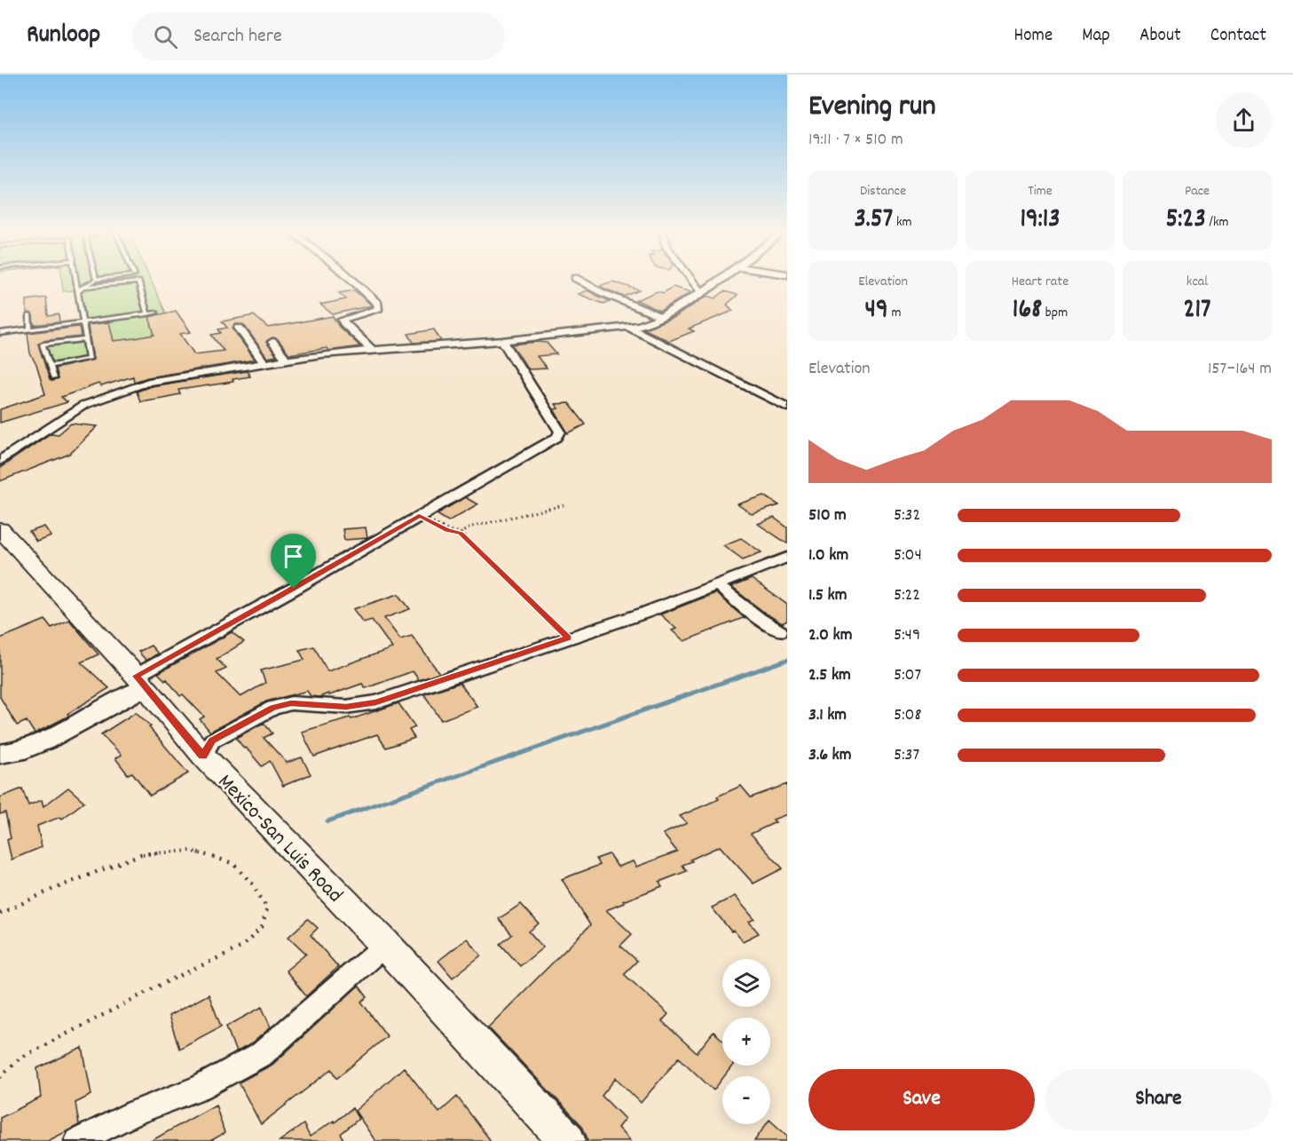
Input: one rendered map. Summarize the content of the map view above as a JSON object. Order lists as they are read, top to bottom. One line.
{"streets":{"main road":["Mexico-San Luis Road"]},"page":{"header":"Runloop","search":"Search here","nav":["Home","Map","About","Contact"],"heading":["Evening run","19:11 · 7 × 510 m"],"stats":[["Distance","3.57 km"],["Time","19:13"],["Pace","5:23 /km"],["Elevation","49 m"],["Heart rate","168 bpm"],["kcal","217"]],"chart":["Elevation","157–164 m"],"list":[{"name":"510 m","note":"5:32"},{"name":"1.0 km","note":"5:04"},{"name":"1.5 km","note":"5:22"},{"name":"2.0 km","note":"5:49"},{"name":"2.5 km","note":"5:07"},{"name":"3.1 km","note":"5:08"},{"name":"3.6 km","note":"5:37"}],"map_buttons":["+","−"],"buttons":["Save","Share"]}}
